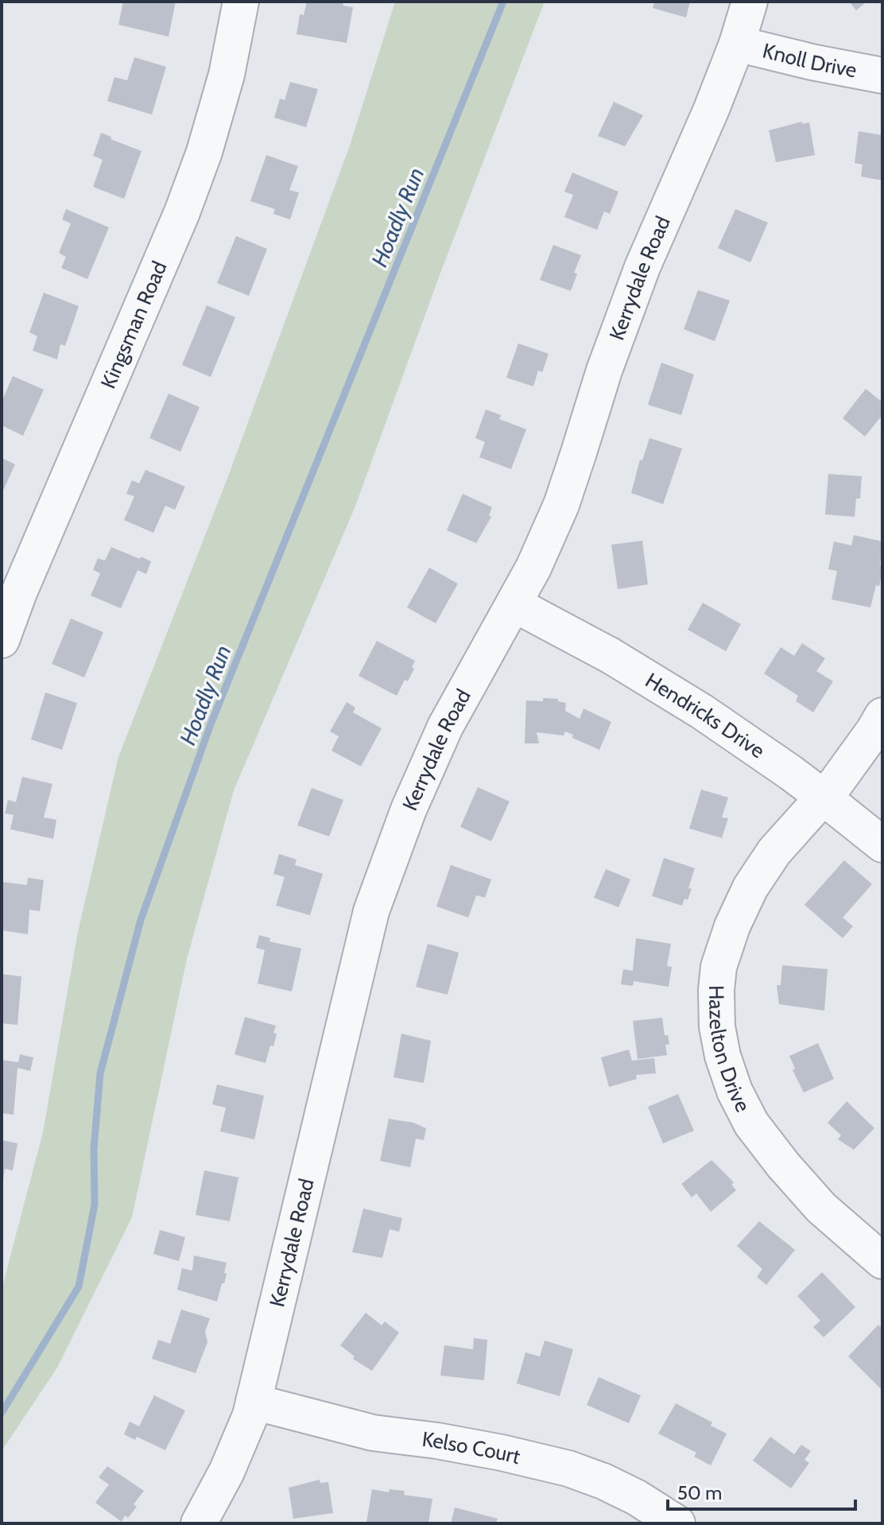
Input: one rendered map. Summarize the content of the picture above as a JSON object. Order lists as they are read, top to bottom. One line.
{"streets":{"street":["Knoll Drive","Kerrydale Road","Kingsman Road","Hendricks Drive","Hazelton Drive","Kelso Court"]},"crossings":[["Knoll Drive","Kerrydale Road"],["Kerrydale Road","Hendricks Drive"],["Kerrydale Road","Kelso Court"],["Hendricks Drive","Hazelton Drive"]],"water":["Hoadly Run"],"scale_bar":"50 m"}
